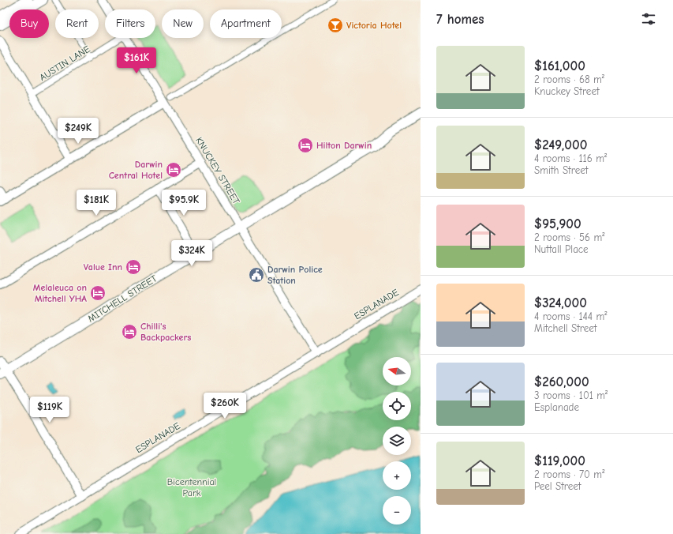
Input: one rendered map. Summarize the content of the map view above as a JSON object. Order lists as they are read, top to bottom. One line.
{"streets":{"street":["AUSTIN LANE","KNUCKEY STREET","MITCHELL STREET","ESPLANADE"]},"crossings":[["KNUCKEY STREET","MITCHELL STREET"],["KNUCKEY STREET","ESPLANADE"]],"parks":["Bicentennial Park"],"places":{"bar":["Victoria Hotel"],"hotel":["Hilton Darwin","Darwin Central Hotel","Value Inn","Melaleuca on Mitchell YHA","Chilli's Backpackers"],"public building":["Darwin Police Station"]},"north":"left","page":{"heading":"7 homes","chip":["Buy","Rent","Filters","New","Apartment"],"list":[{"name":"$161,000","note":"2 rooms · 68 m² · Knuckey Street"},{"name":"$249,000","note":"4 rooms · 116 m² · Smith Street"},{"name":"$95,900","note":"2 rooms · 56 m² · Nuttall Place"},{"name":"$324,000","note":"4 rooms · 144 m² · Mitchell Street"},{"name":"$260,000","note":"3 rooms · 101 m² · Esplanade"},{"name":"$119,000","note":"2 rooms · 70 m² · Peel Street"}],"price":["$161K","$249K","$181K","$95.9K","$324K","$260K","$119K"],"map_buttons":["+","−"]}}
